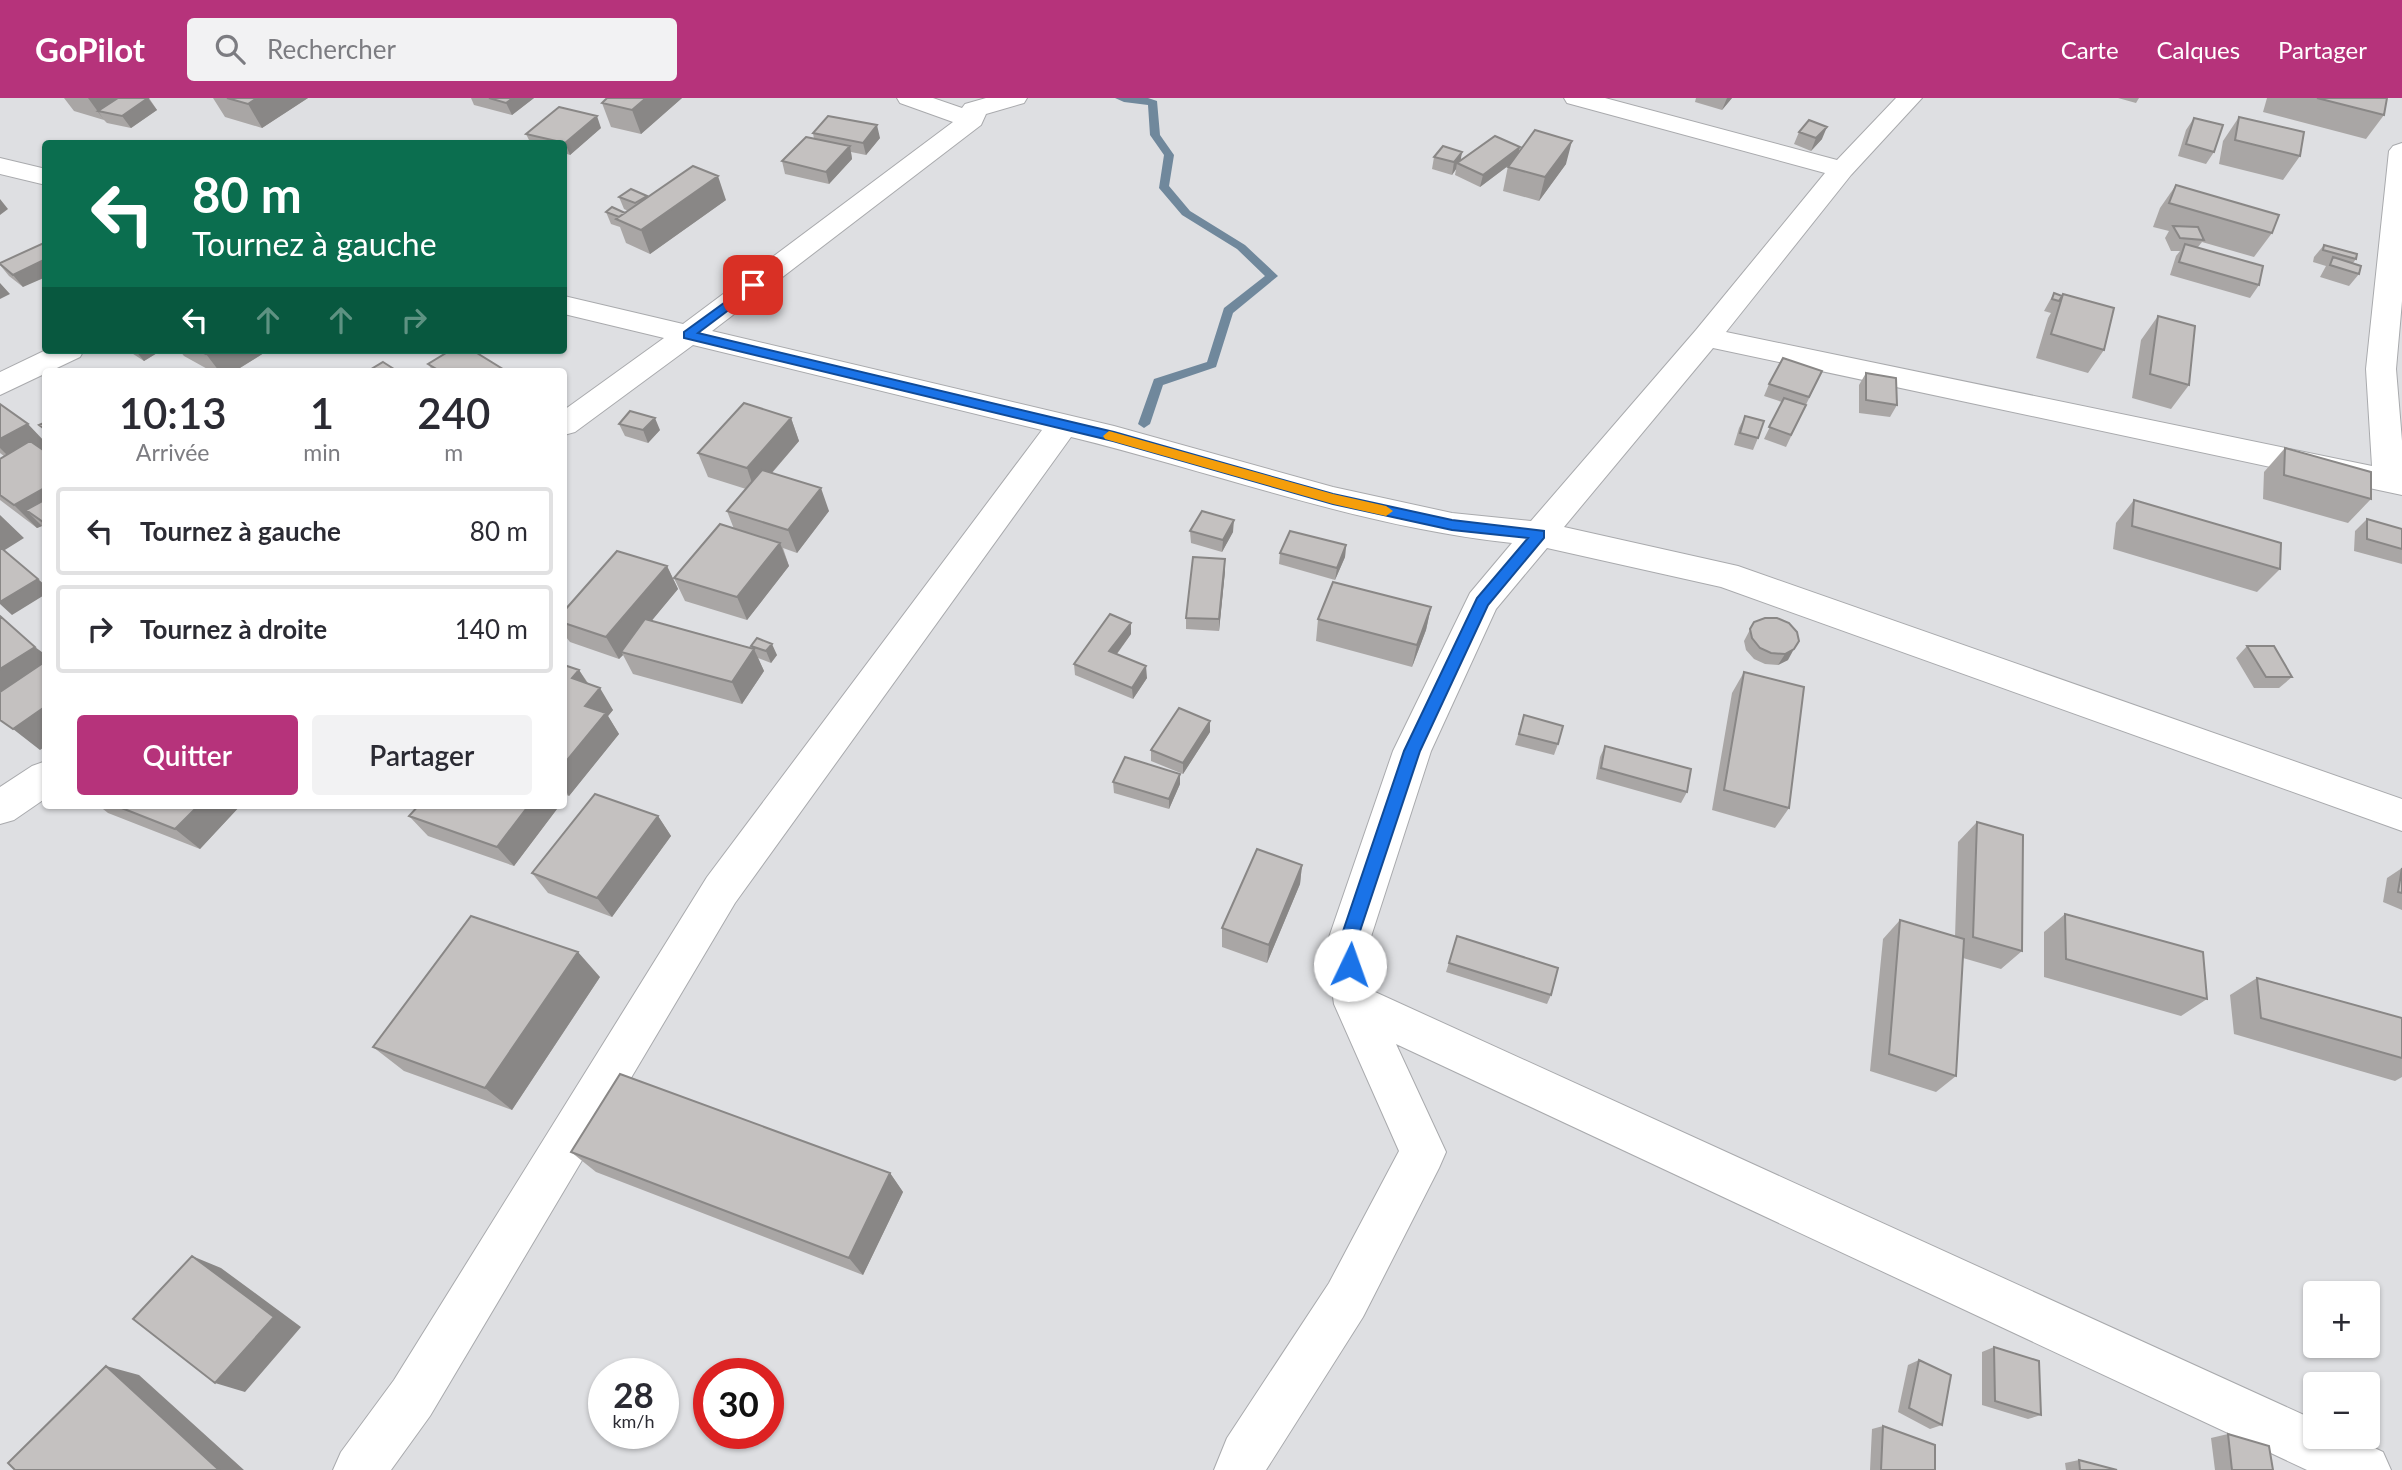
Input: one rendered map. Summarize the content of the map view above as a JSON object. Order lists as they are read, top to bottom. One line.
{"page":{"header":"GoPilot","search":"Rechercher","nav":["Carte","Calques","Partager"],"turn":["80 m","Tournez à gauche"],"eta":["10:13","Arrivée","1","min","240","m"],"list":[{"name":"Tournez à gauche","value":"80 m"},{"name":"Tournez à droite","value":"140 m"}],"buttons":["Quitter","Partager"],"map_buttons":["+","−"],"speed":"28 km/h","limit":"30"}}
